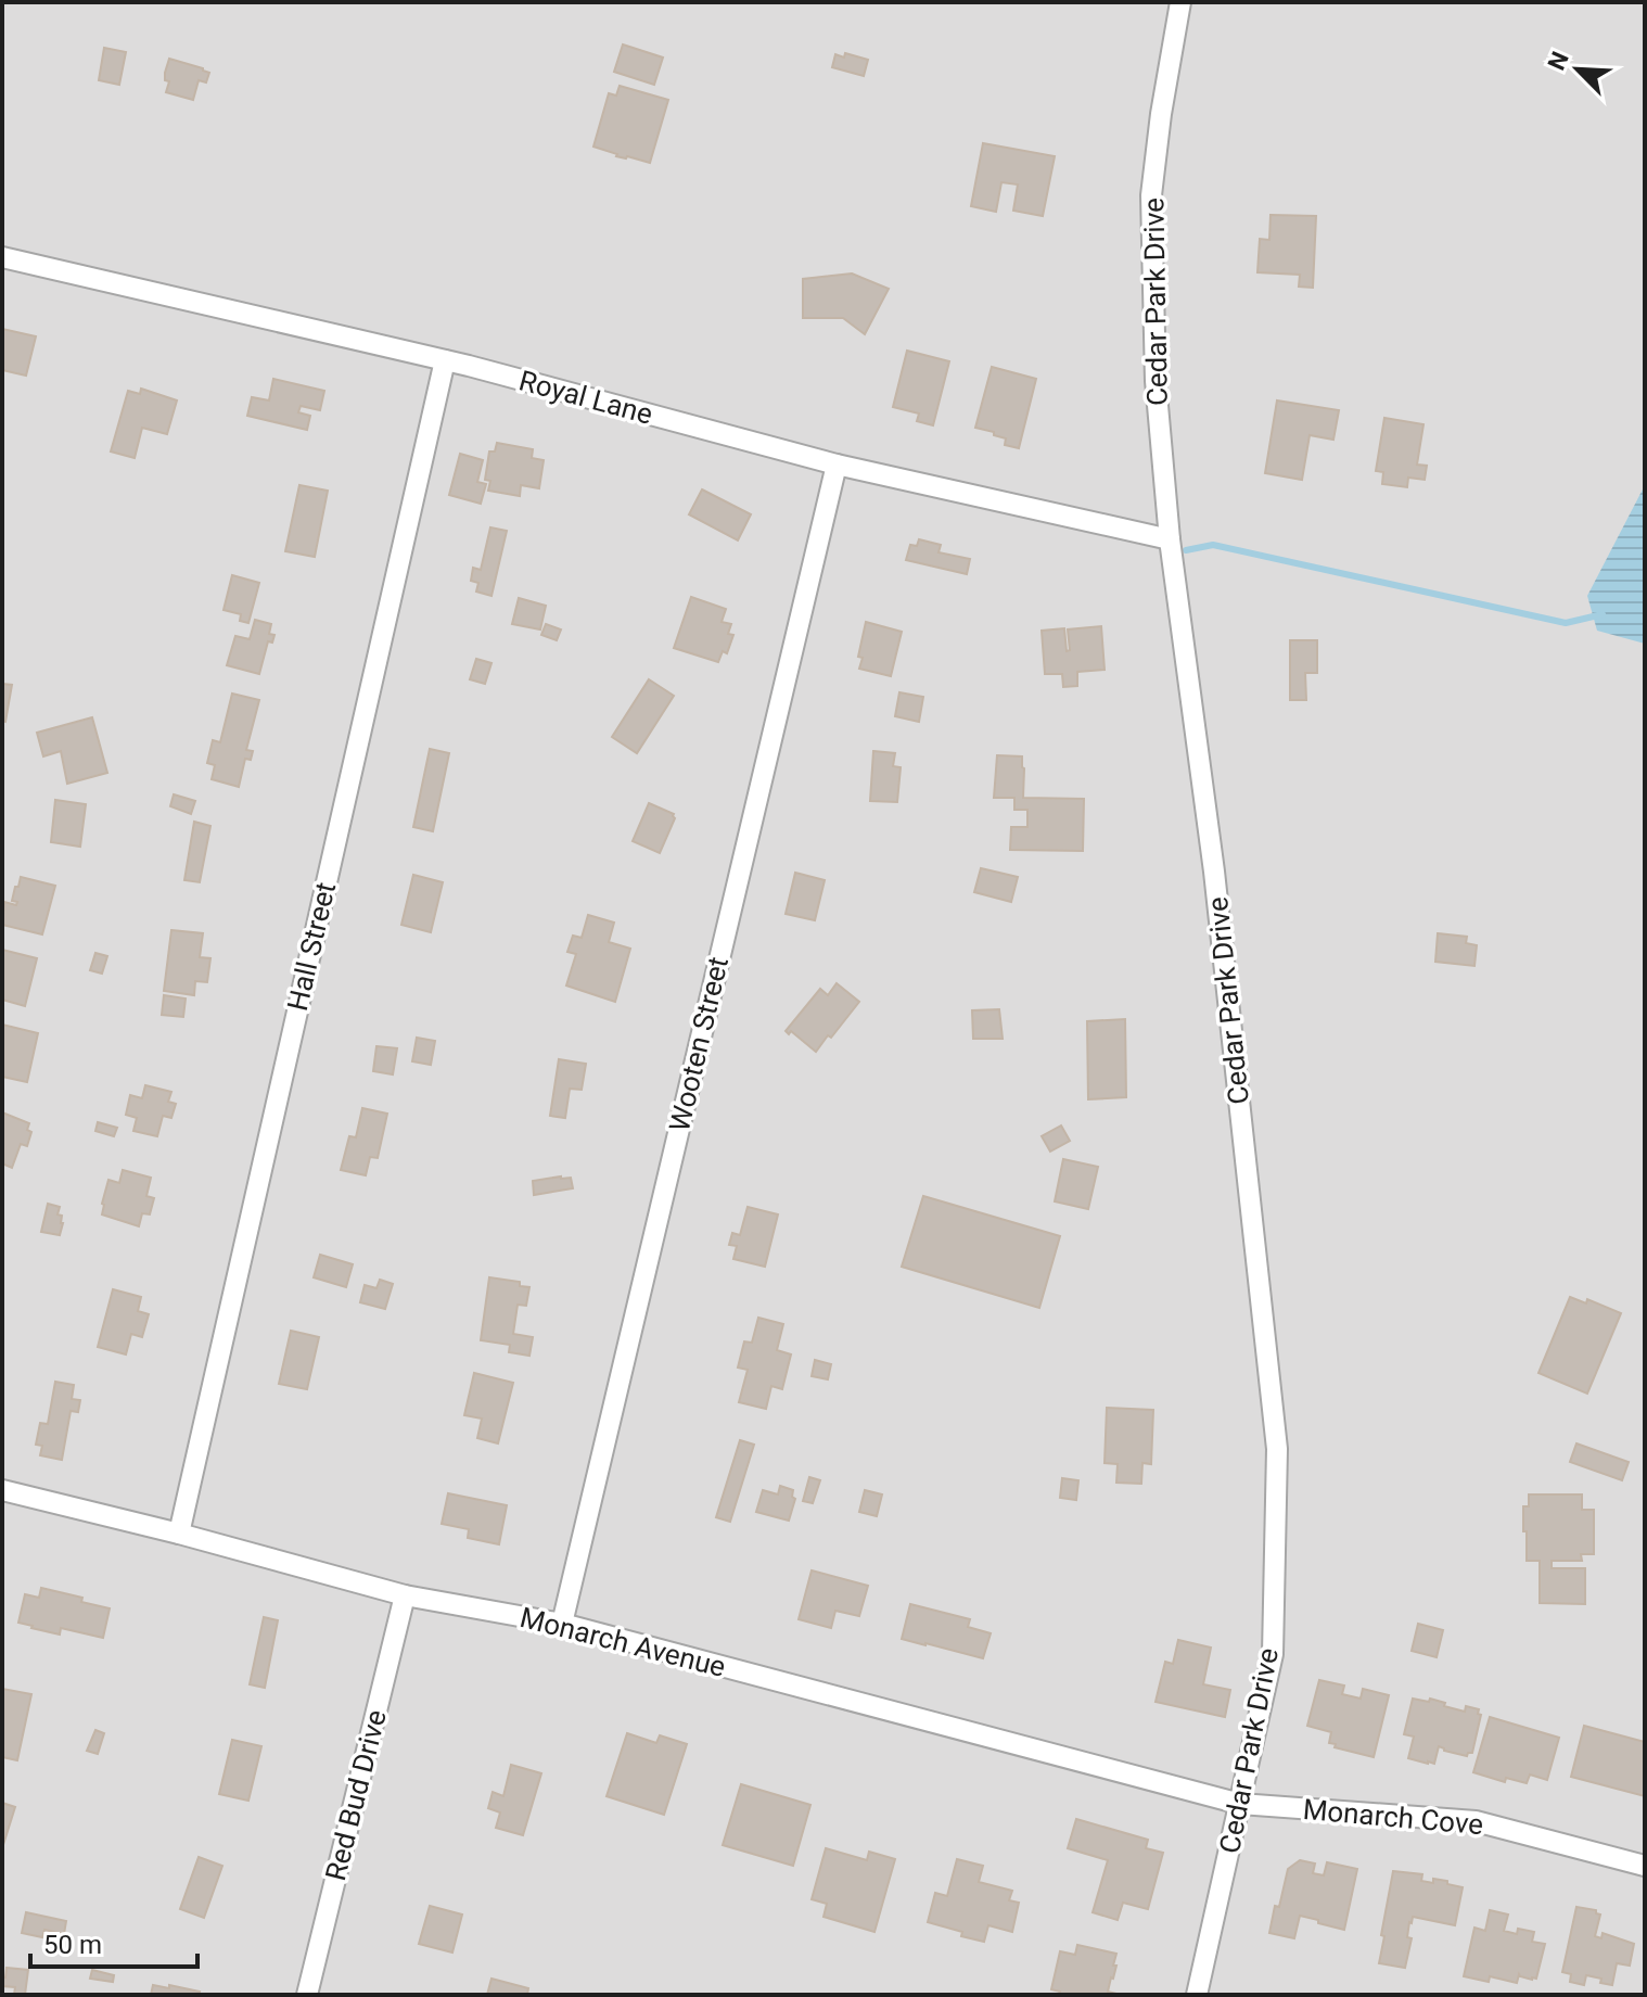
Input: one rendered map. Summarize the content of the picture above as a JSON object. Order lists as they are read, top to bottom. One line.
{"streets":{"street":["Cedar Park Drive","Royal Lane","Hall Street","Wooten Street","Monarch Avenue","Red Bud Drive","Monarch Cove"]},"crossings":[["Cedar Park Drive","Royal Lane"],["Cedar Park Drive","Monarch Avenue"],["Cedar Park Drive","Monarch Cove"],["Royal Lane","Hall Street"],["Royal Lane","Wooten Street"],["Hall Street","Monarch Avenue"],["Wooten Street","Monarch Avenue"],["Monarch Avenue","Red Bud Drive"],["Monarch Avenue","Monarch Cove"]],"scale_bar":"50 m","north":"top left"}
